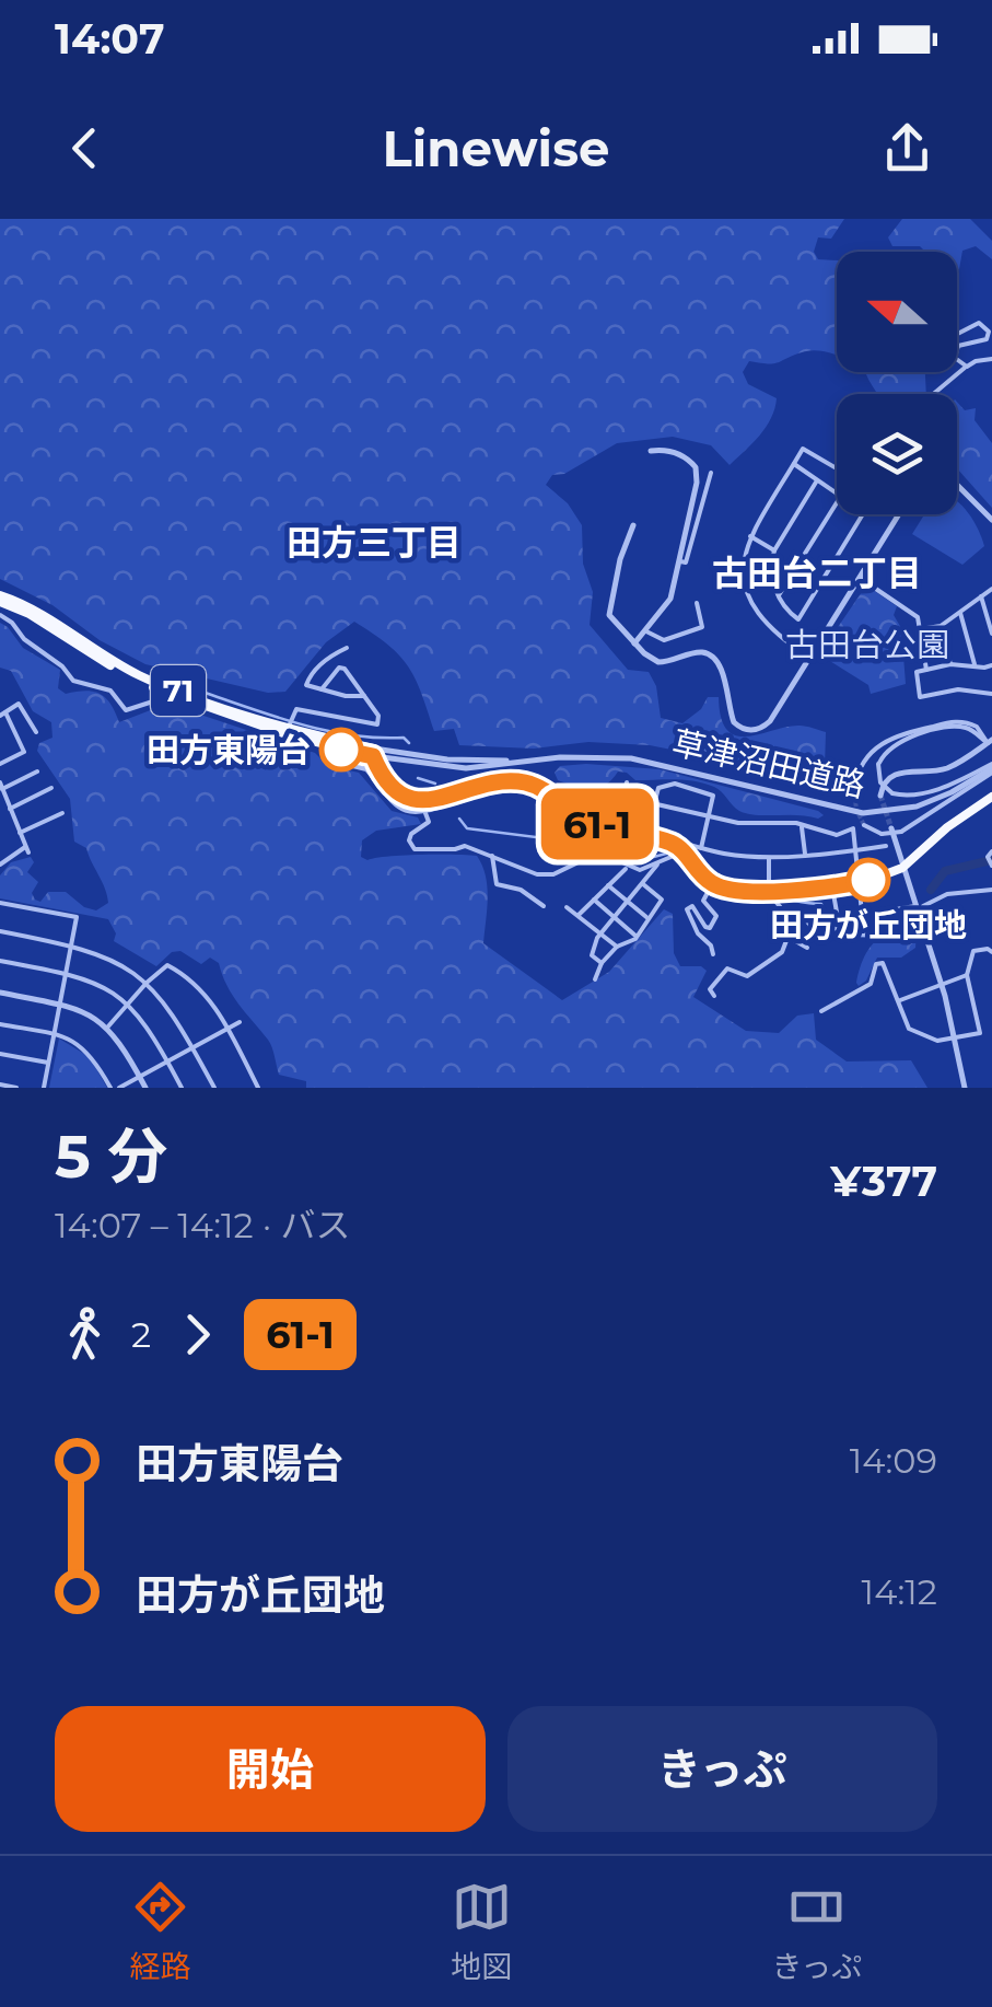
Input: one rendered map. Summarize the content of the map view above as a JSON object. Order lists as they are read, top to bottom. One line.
{"streets":{"main road":["71"],"street":["草津沼田道路"]},"crossings":[["71","草津沼田道路"]],"districts":["田方三丁目","古田台二丁目"],"parks":["古田台公園"],"places":["田方東陽台","田方が丘団地"],"lines":["bus line 61-1"],"north":"left","page":{"status":"14:07","header":"Linewise","on_map":"61-1","heading":["5 分","14:07 – 14:12 · バス","¥377"],"legs":["2","61-1"],"list":[{"name":"田方東陽台","value":"14:09"},{"name":"田方が丘団地","value":"14:12"}],"buttons":["開始","きっぷ"],"tabs":["経路","地図","きっぷ"]}}
